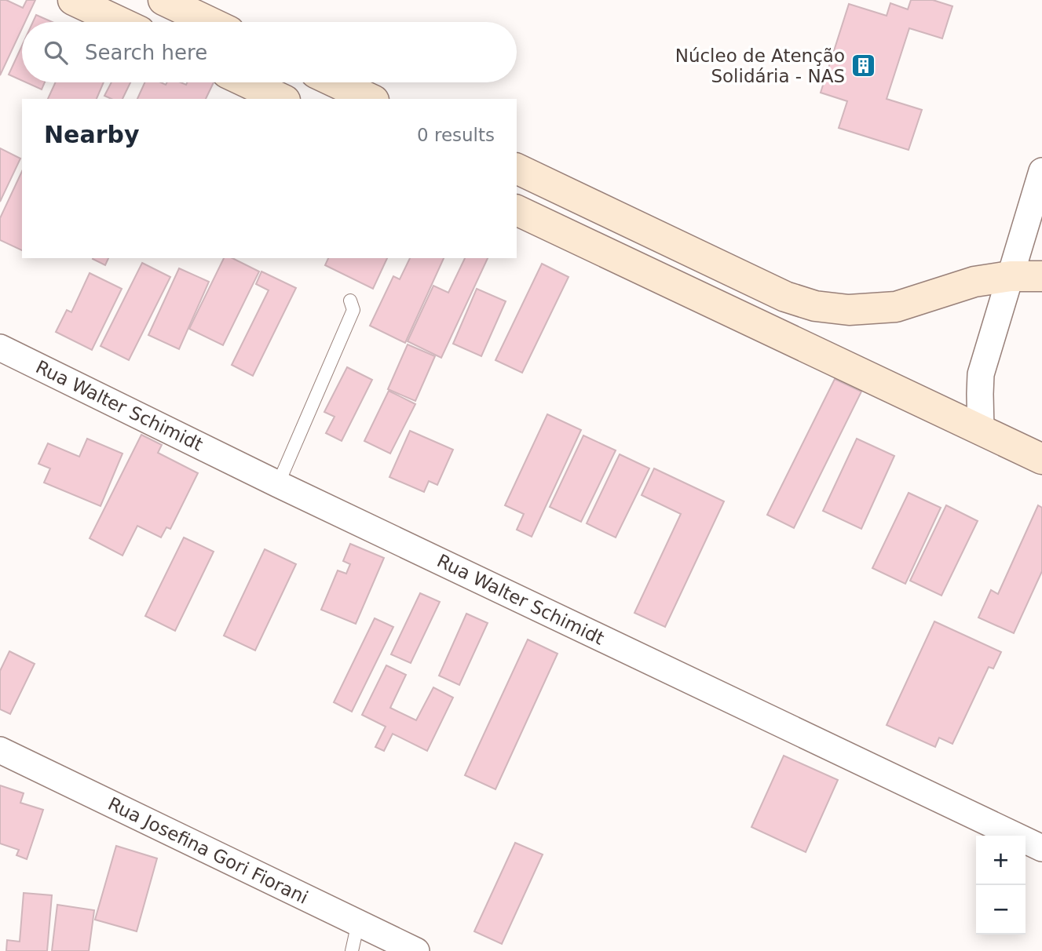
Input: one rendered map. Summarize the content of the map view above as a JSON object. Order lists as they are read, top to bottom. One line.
{"streets":{"street":["Rua Walter Schimidt","Rua Josefina Gori Fiorani"]},"places":{"building":["Núcleo de Atenção Solidária - NAS"]},"page":{"search":"Search here","heading":["Nearby","0 results"],"map_buttons":["+","−"]}}
